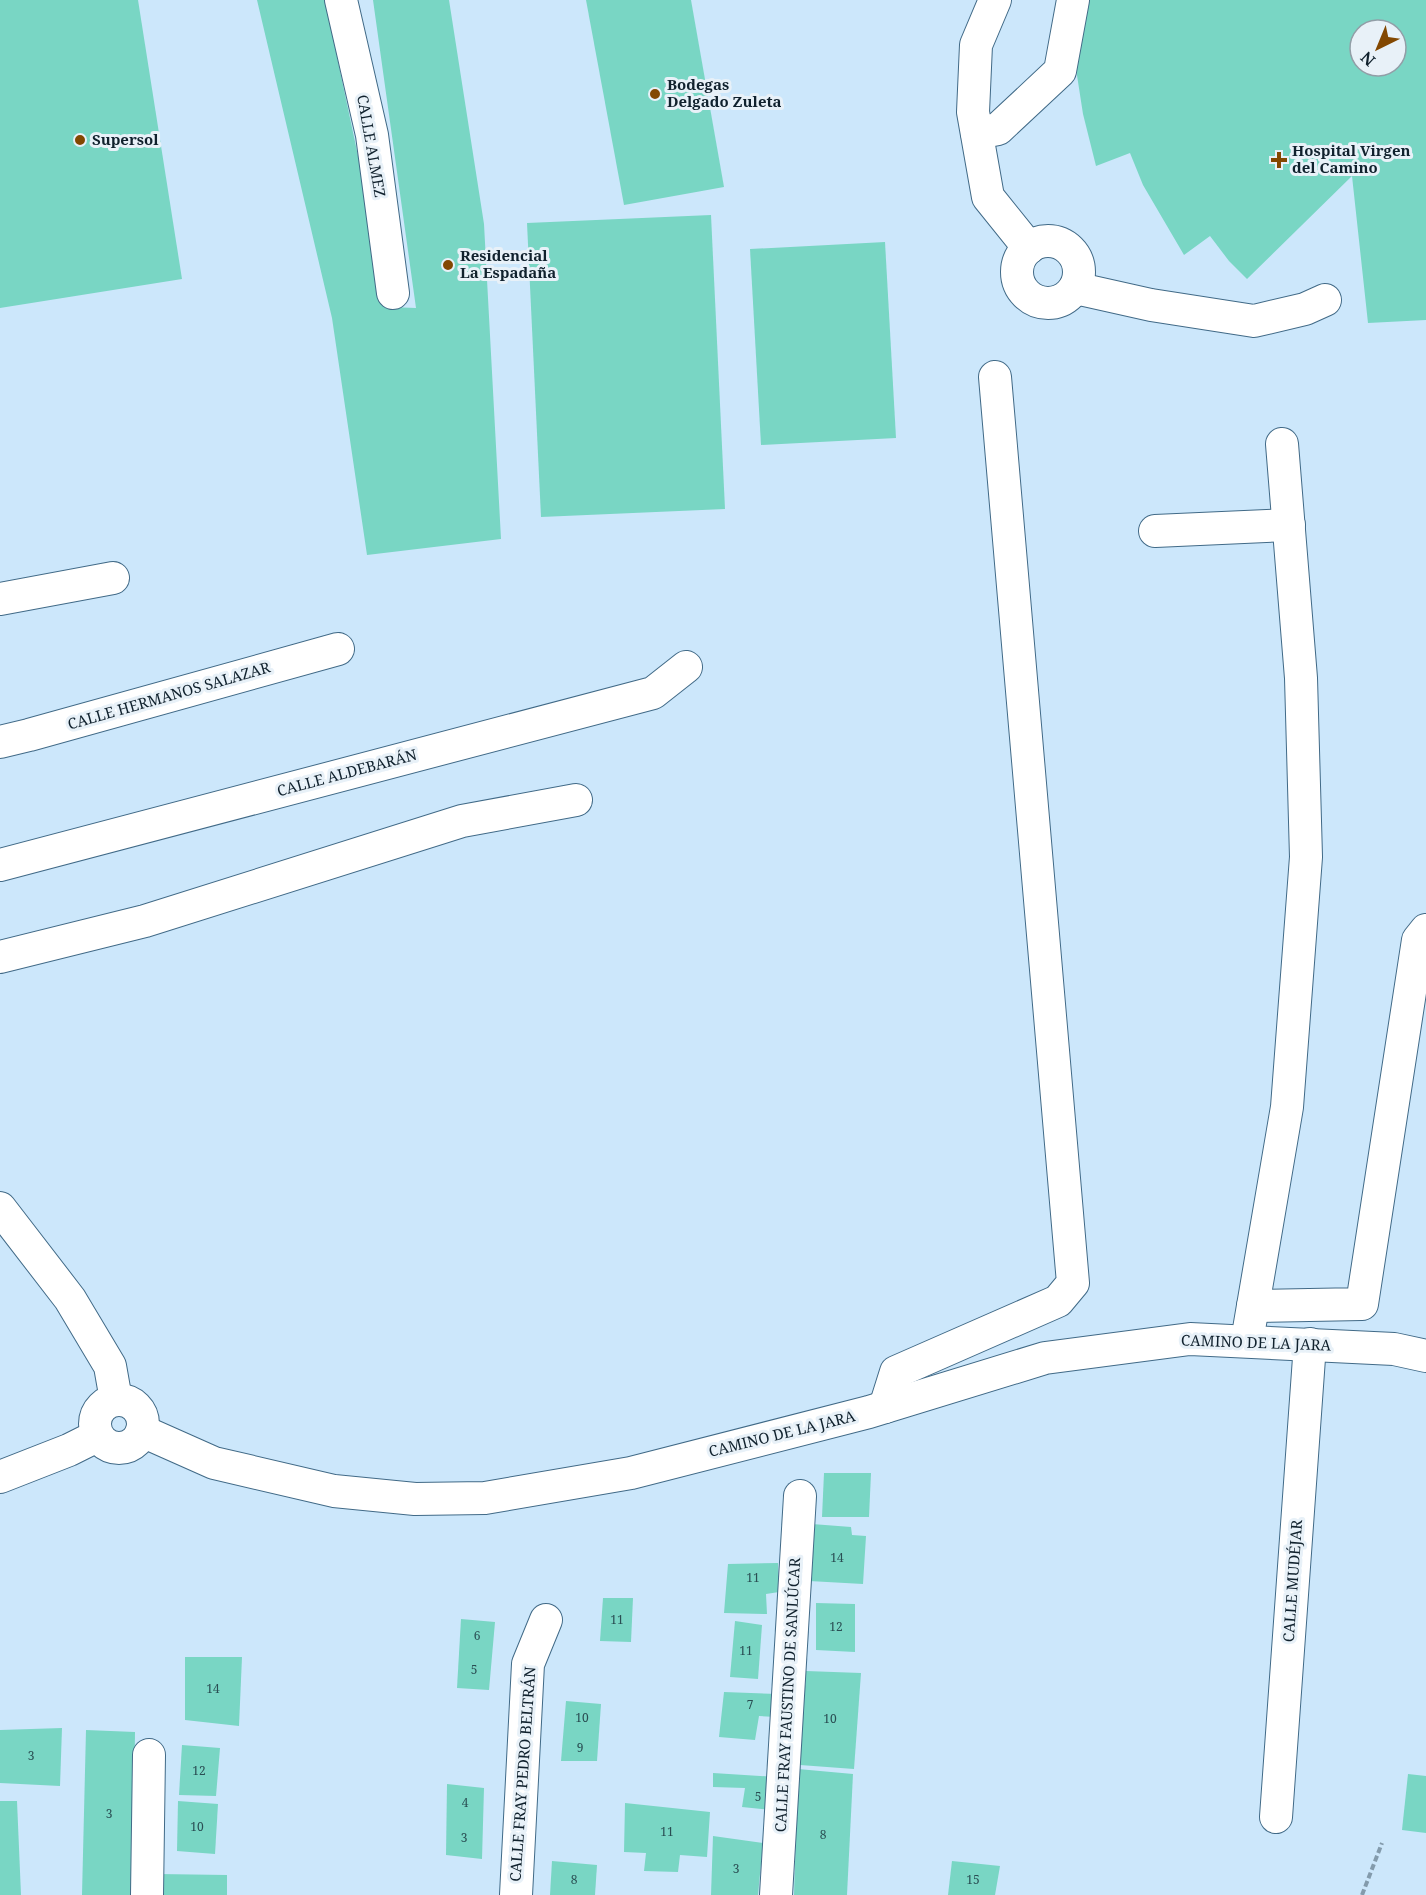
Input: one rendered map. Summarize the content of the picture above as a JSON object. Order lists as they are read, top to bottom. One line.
{"streets":{"street":["CALLE ALMEZ","CALLE HERMANOS SALAZAR","CALLE ALDEBARÁN","CAMINO DE LA JARA","CALLE MUDÉJAR","CALLE FRAY FAUSTINO DE SANLÚCAR","CALLE FRAY PEDRO BELTRÁN"]},"crossings":[["CAMINO DE LA JARA","CALLE MUDÉJAR"]],"places":{"other":["Bodegas Delgado Zuleta","Supersol","Residencial La Espadaña"],"health":["Hospital Virgen del Camino"]},"house_numbers":["14","11","11","12","6","11","5","14","7","10","10","9","3","12","5","4","3","10","11","8","3","3","8","15"],"north":"bottom left"}
